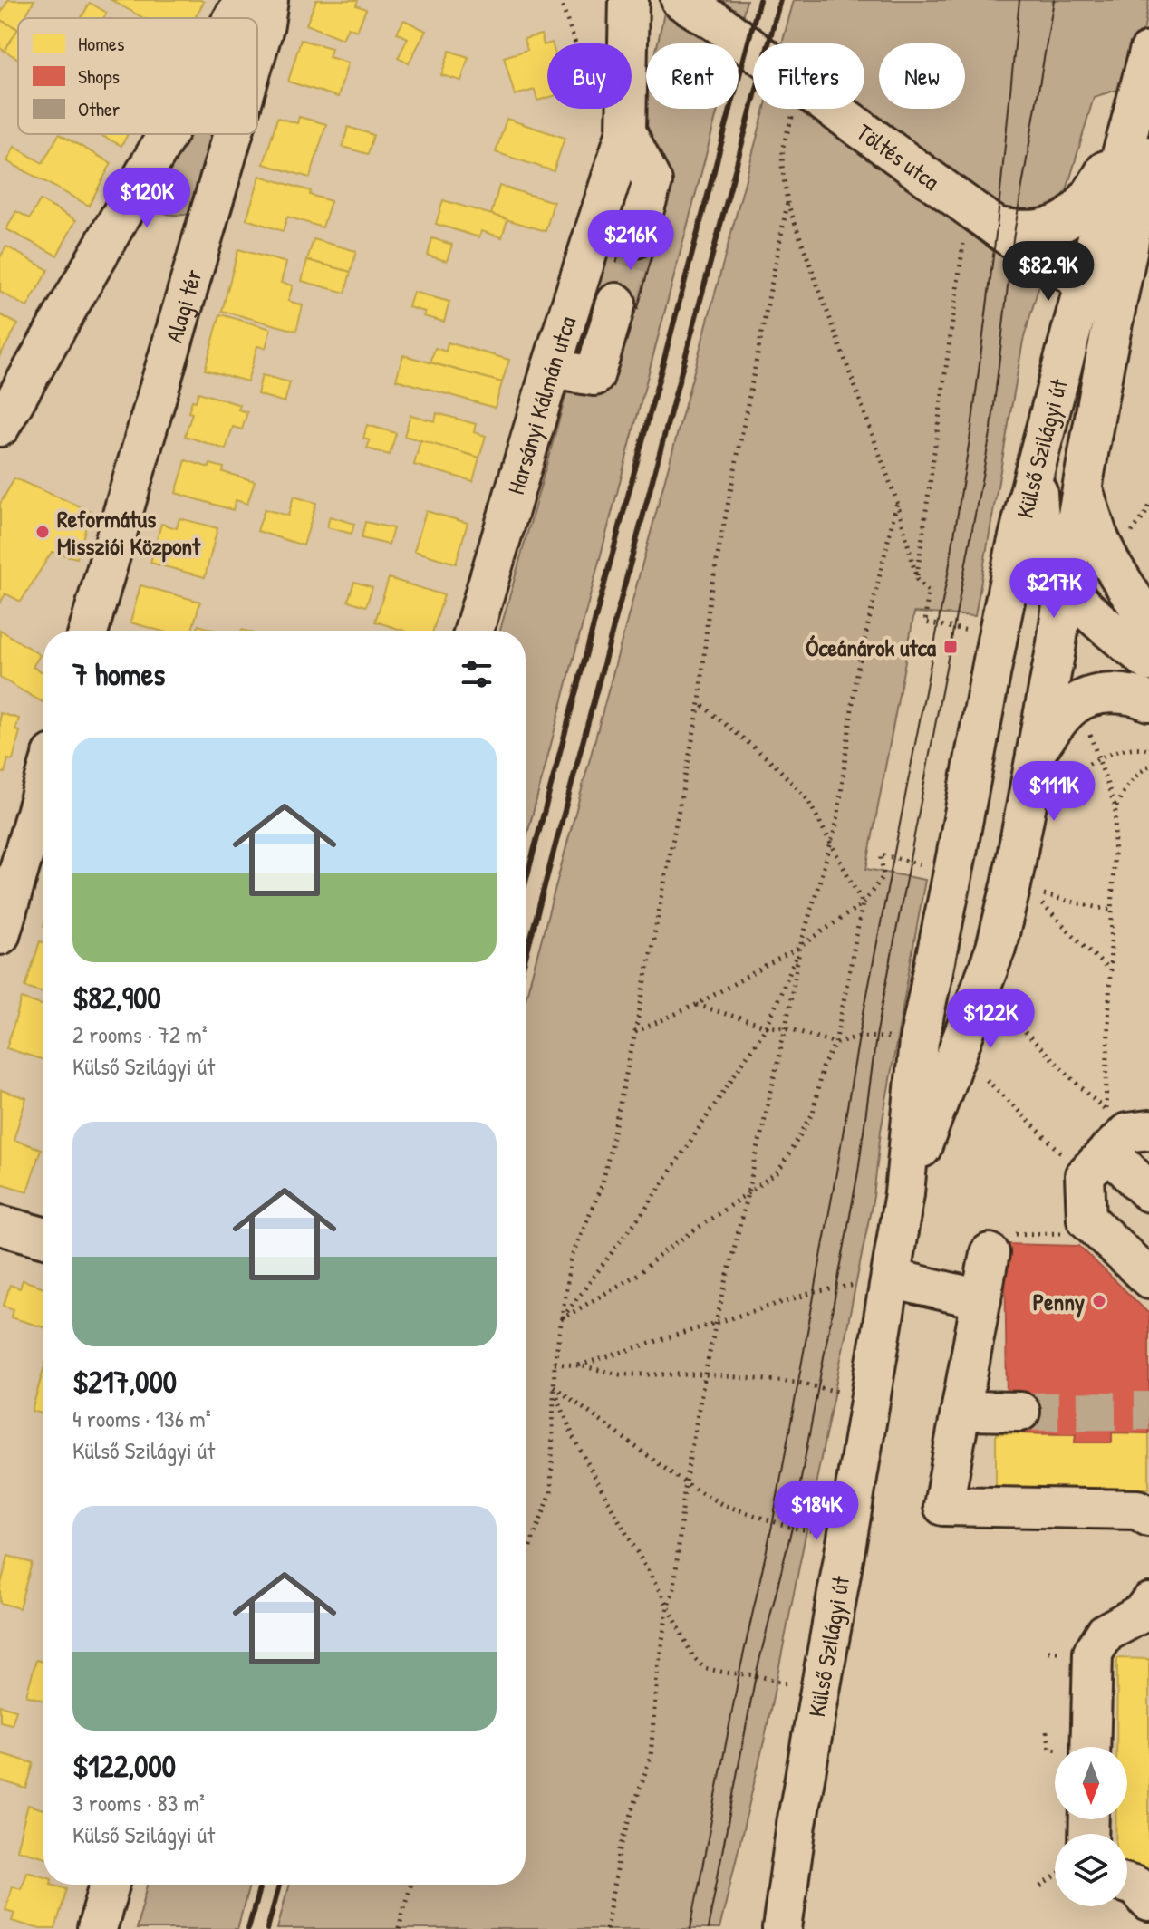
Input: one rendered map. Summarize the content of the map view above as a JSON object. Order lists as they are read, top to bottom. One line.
{"streets":{"street":["Töltés utca","Alagi tér","Harsányi Kálmán utca","Külső Szilágyi út"]},"crossings":[["Töltés utca","Külső Szilágyi út"]],"places":{"other":["Református Missziói Központ","Penny"],"transit":["Óceánárok utca"]},"legend":["Homes","Shops","Other"],"north":"bottom","page":{"chip":["Buy","Rent","Filters","New"],"price":["$120K","$216K","$82.9K","$217K","$111K","$122K","$184K"],"heading":"7 homes","list":[{"name":"$82,900","note":"2 rooms · 72 m² · Külső Szilágyi út"},{"name":"$217,000","note":"4 rooms · 136 m² · Külső Szilágyi út"},{"name":"$122,000","note":"3 rooms · 83 m² · Külső Szilágyi út"}]}}
